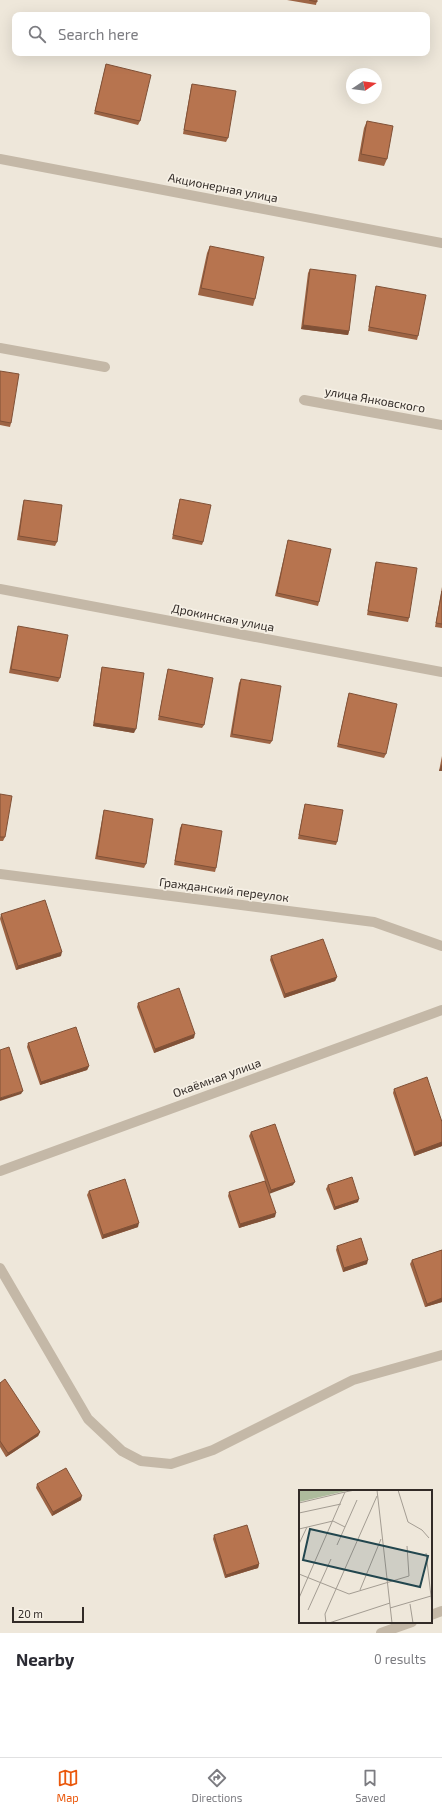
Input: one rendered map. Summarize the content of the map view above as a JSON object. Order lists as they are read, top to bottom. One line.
{"streets":{"street":["Акционерная улица","улица Янковского","Дрокинская улица","Гражданский переулок","Окаёмная улица"]},"scale_bar":"20 m","north":"right","page":{"search":"Search here","scale":"20 m","heading":["Nearby","0 results"],"nav":["Map","Directions","Saved"]}}
